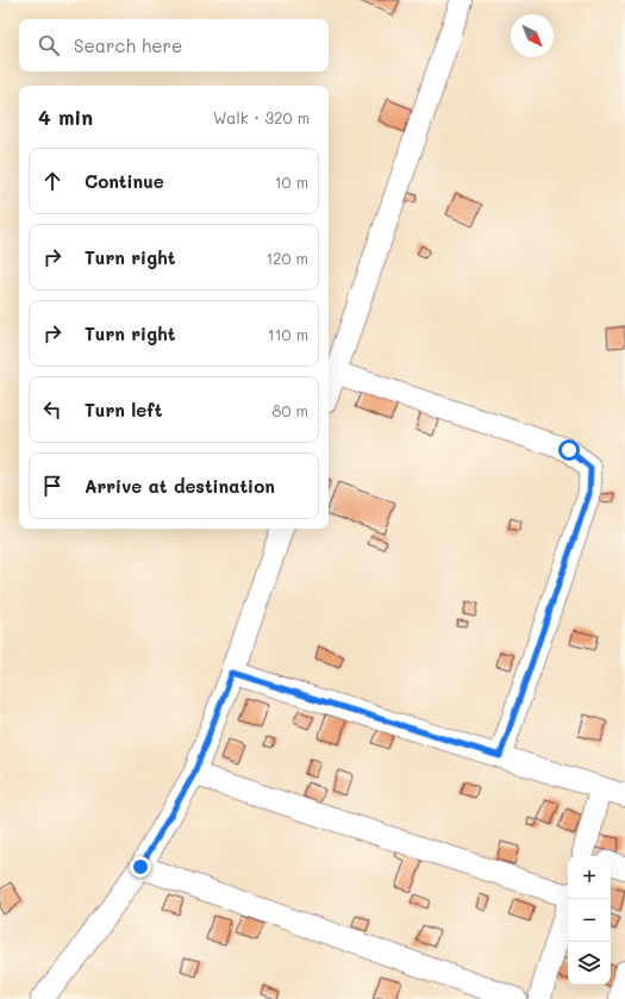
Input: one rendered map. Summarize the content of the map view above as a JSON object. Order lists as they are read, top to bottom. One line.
{"north":"bottom right","page":{"search":"Search here","heading":["4 min","Walk · 320 m"],"list":[["Continue","10 m"],["Turn right","120 m"],["Turn right","110 m"],["Turn left","80 m"],"Arrive at destination"],"map_buttons":["+","−"]}}
